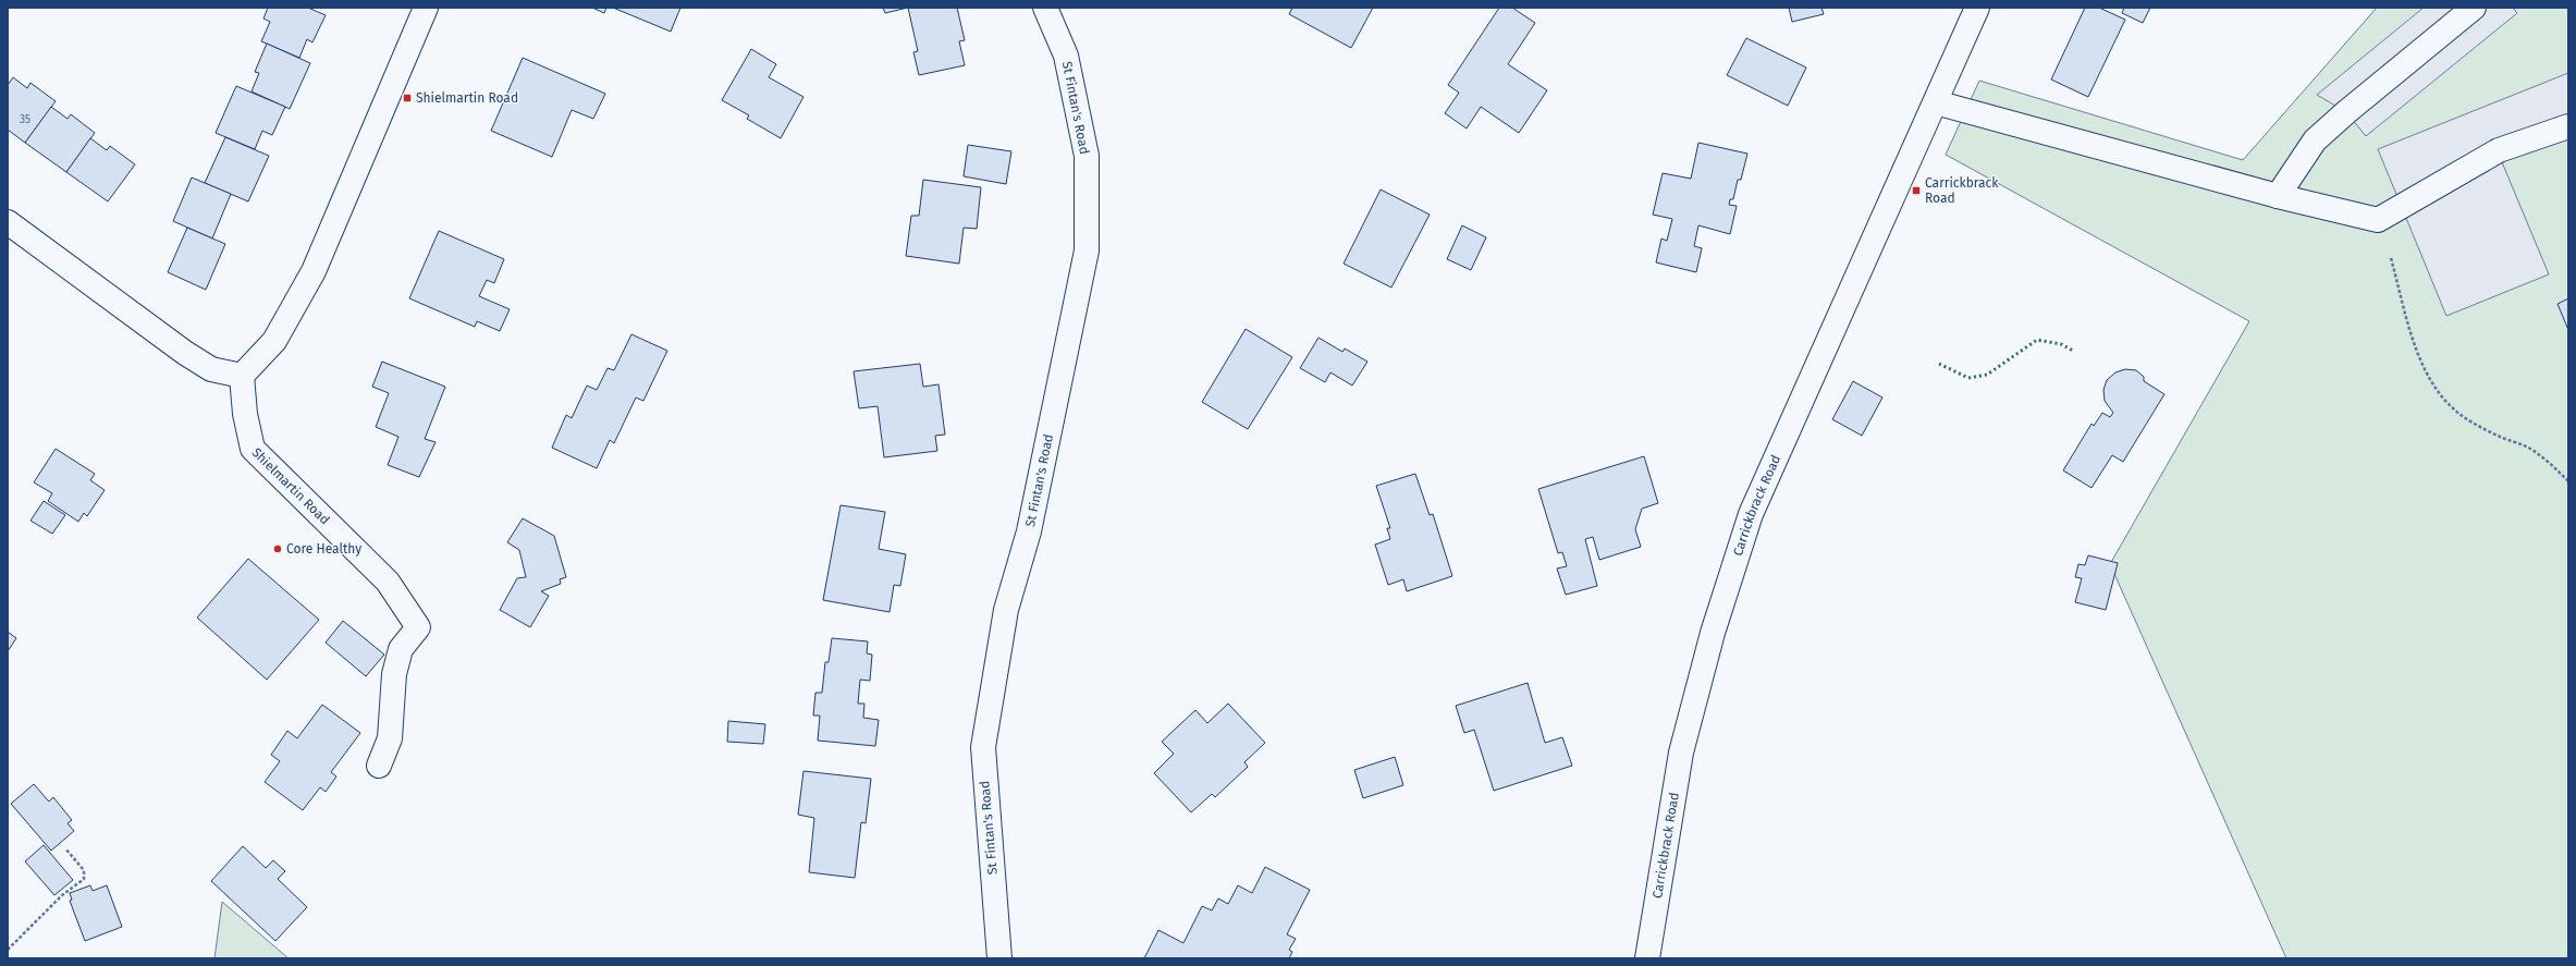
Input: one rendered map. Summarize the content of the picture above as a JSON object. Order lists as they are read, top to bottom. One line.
{"streets":{"street":["St Fintan's Road","Shielmartin Road","Carrickbrack Road"]},"places":{"transit":["Shielmartin Road","Carrickbrack Road"],"other":["Core Healthy"]},"house_numbers":["35"]}
